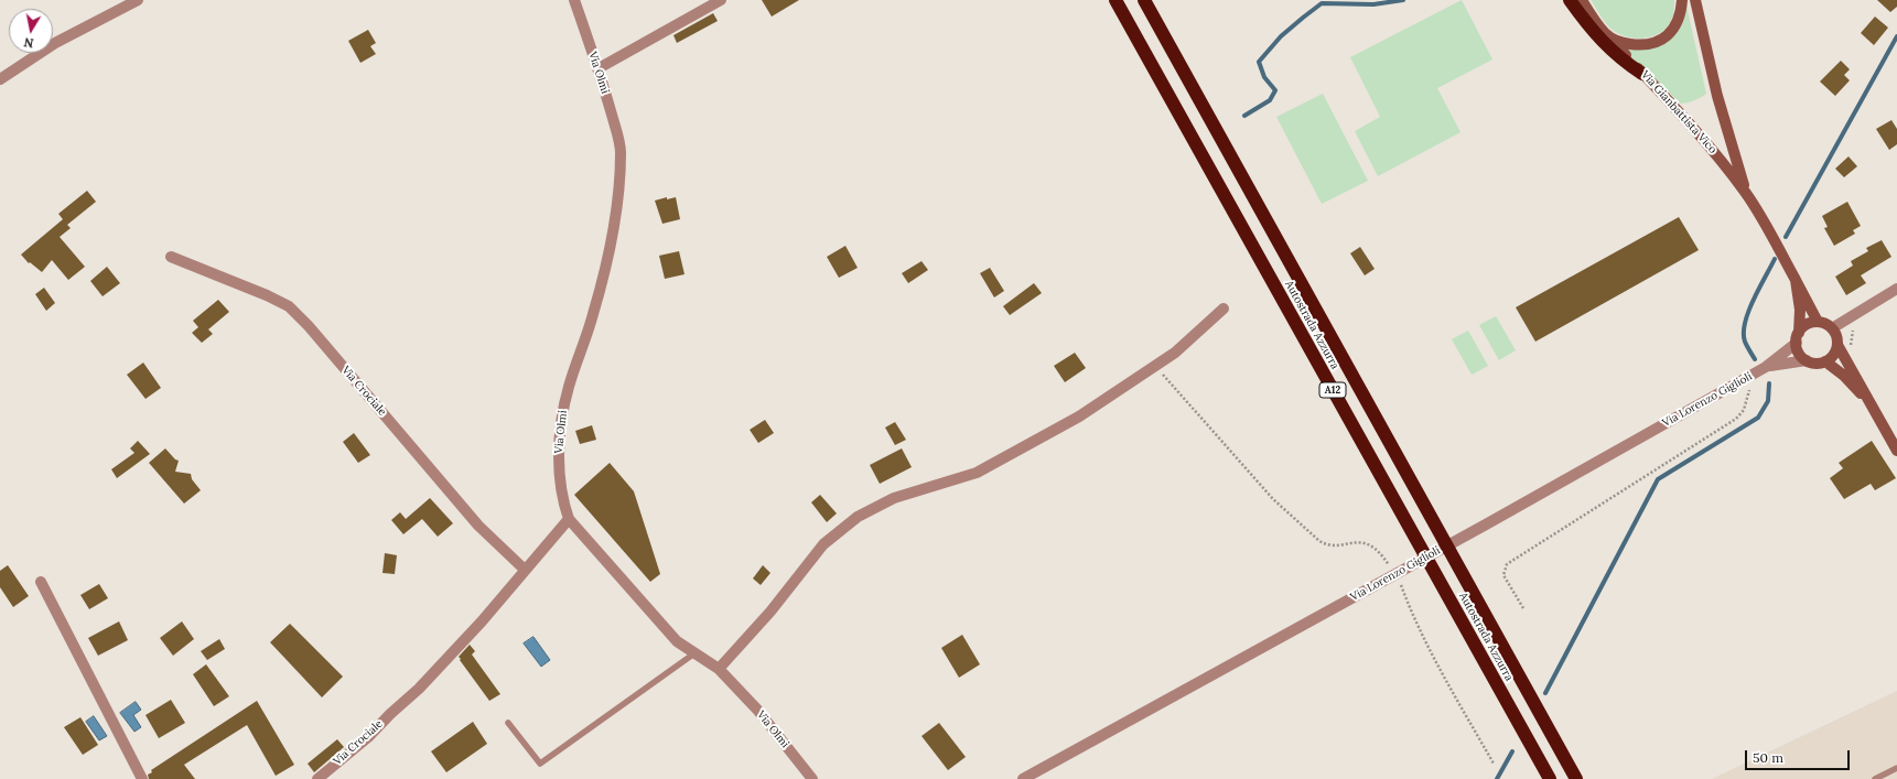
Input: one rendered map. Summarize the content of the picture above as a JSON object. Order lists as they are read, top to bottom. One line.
{"streets":{"highway":["Autostrada Azzurra","A12"],"main road":["Via Gianbattista Vico"],"street":["Via Olmi","Via Crociale","Via Lorenzo Giglioli"]},"crossings":[["Via Olmi","Via Crociale"],["Via Gianbattista Vico","Via Lorenzo Giglioli"]],"scale_bar":"50 m","north":"bottom"}
